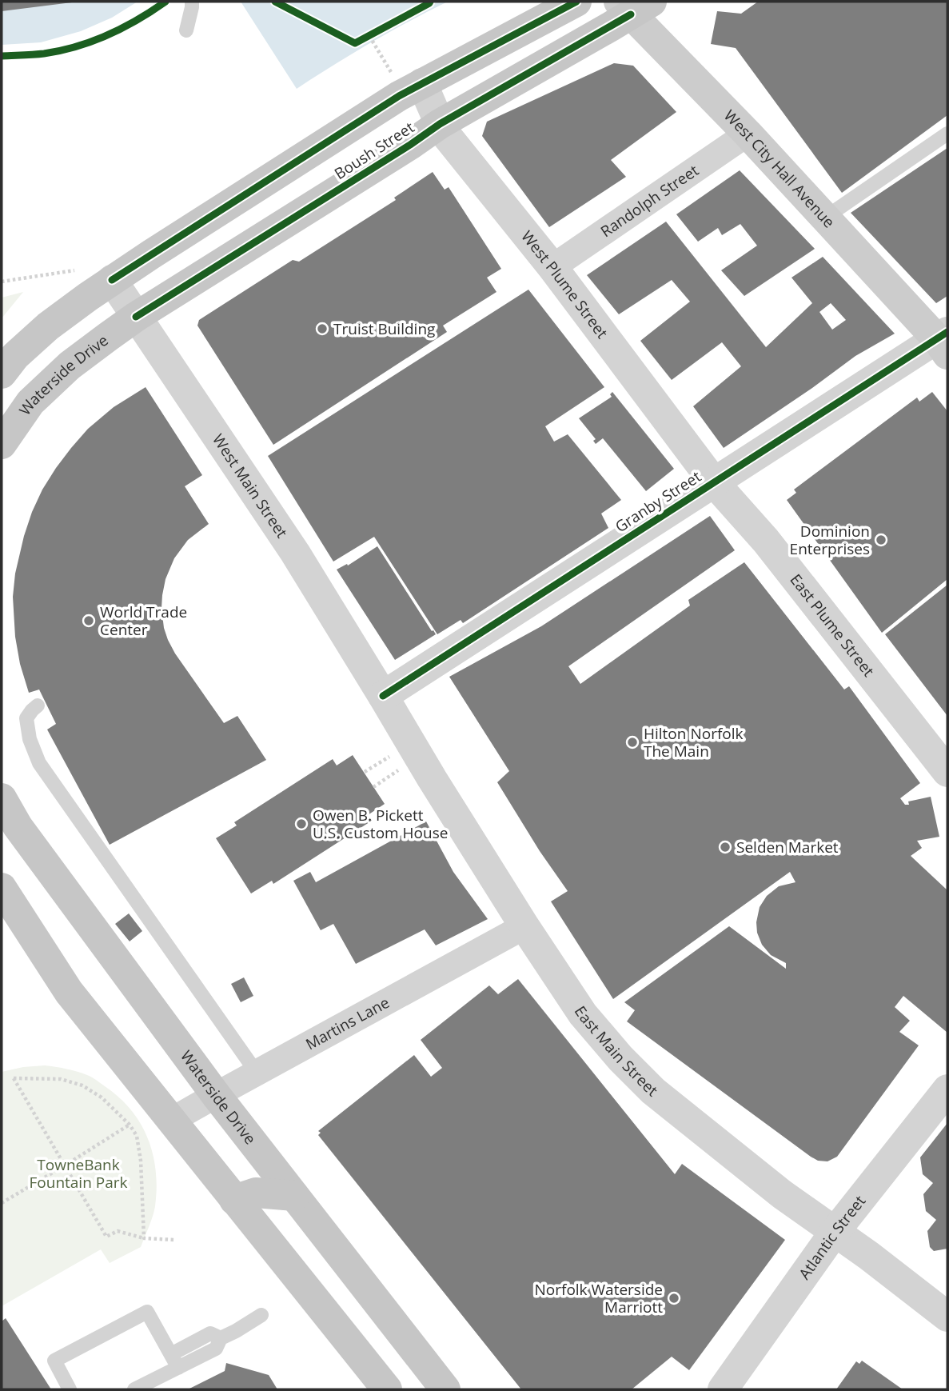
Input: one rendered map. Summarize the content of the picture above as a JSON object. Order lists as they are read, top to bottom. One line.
{"streets":{"main road":["Boush Street","West City Hall Avenue","Waterside Drive"],"street":["Randolph Street","West Plume Street","West Main Street","Granby Street","East Plume Street","Martins Lane","East Main Street","Atlantic Street"]},"crossings":[["Boush Street","West City Hall Avenue"],["Boush Street","West Plume Street"],["Boush Street","Waterside Drive"],["Boush Street","West Main Street"],["West City Hall Avenue","Randolph Street"],["West City Hall Avenue","Granby Street"],["Randolph Street","West Plume Street"],["West Plume Street","Granby Street"],["West Plume Street","East Plume Street"],["Waterside Drive","West Main Street"],["Waterside Drive","Martins Lane"],["West Main Street","Granby Street"],["West Main Street","East Main Street"],["Granby Street","East Plume Street"],["Granby Street","East Main Street"],["Martins Lane","East Main Street"],["East Main Street","Atlantic Street"]],"parks":["TowneBank Fountain Park"],"places":["Truist Building","Dominion Enterprises","World Trade Center","Hilton Norfolk The Main","Owen B. Pickett U.S. Custom House","Selden Market","Norfolk Waterside Marriott"]}
